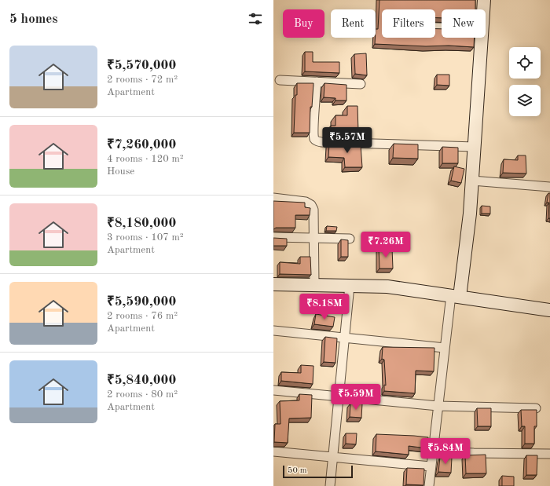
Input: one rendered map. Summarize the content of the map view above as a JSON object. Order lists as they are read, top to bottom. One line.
{"scale_bar":"50 m","page":{"heading":"5 homes","chip":["Buy","Rent","Filters","New"],"list":[{"name":"₹5,570,000","note":"2 rooms · 72 m² · Apartment"},{"name":"₹7,260,000","note":"4 rooms · 120 m² · House"},{"name":"₹8,180,000","note":"3 rooms · 107 m² · Apartment"},{"name":"₹5,590,000","note":"2 rooms · 76 m² · Apartment"},{"name":"₹5,840,000","note":"2 rooms · 80 m² · Apartment"}],"price":["₹5.57M","₹7.26M","₹8.18M","₹5.59M","₹5.84M"],"scale":"50 m"}}
